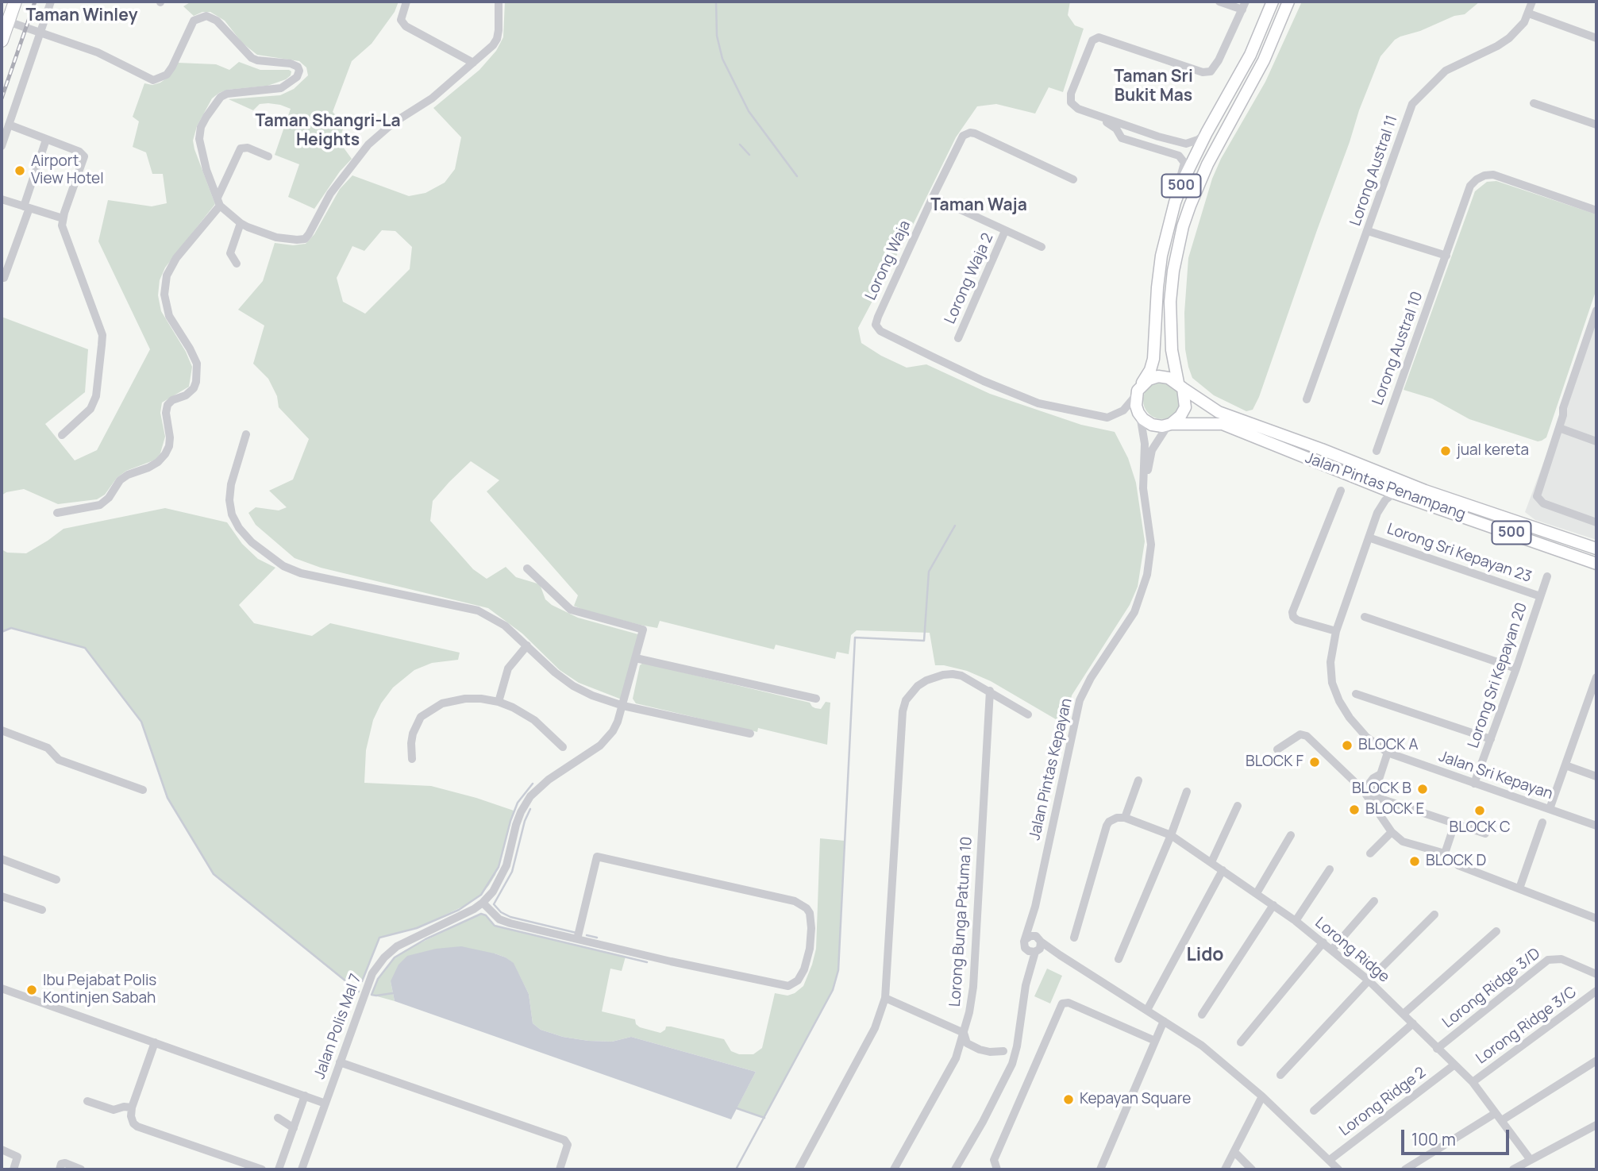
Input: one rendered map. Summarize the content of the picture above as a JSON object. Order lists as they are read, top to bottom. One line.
{"streets":{"main road":["500","Jalan Pintas Penampang"],"street":["Lorong Austral 11","Lorong Waja","Lorong Waja 2","Lorong Austral 10","Lorong Sri Kepayan 23","Lorong Sri Kepayan 20","Jalan Pintas Kepayan","Jalan Sri Kepayan","Lorong Bunga Patuma 10","Lorong Ridge","Lorong Ridge 3/D","Lorong Ridge 3/C","Jalan Polis Mal 7","Lorong Ridge 2"]},"crossings":[["500","Lorong Waja"],["500","Jalan Pintas Penampang"],["500","Jalan Pintas Kepayan"],["Lorong Waja","Jalan Pintas Penampang"],["Lorong Waja","Jalan Pintas Kepayan"],["Jalan Pintas Penampang","Jalan Pintas Kepayan"],["Jalan Pintas Penampang","Jalan Sri Kepayan"],["Lorong Sri Kepayan 23","Lorong Sri Kepayan 20"],["Lorong Sri Kepayan 23","Jalan Sri Kepayan"],["Lorong Sri Kepayan 20","Jalan Sri Kepayan"],["Lorong Ridge","Lorong Ridge 3/D"],["Lorong Ridge","Lorong Ridge 3/C"],["Lorong Ridge","Lorong Ridge 2"]],"districts":["Taman Winley","Taman Sri Bukit Mas","Taman Shangri-La Heights","Taman Waja","Lido"],"places":["Airport View Hotel","jual kereta","BLOCK A","BLOCK F","BLOCK B","BLOCK E","BLOCK C","BLOCK D","Ibu Pejabat Polis Kontinjen Sabah","Kepayan Square"],"scale_bar":"100 m"}
